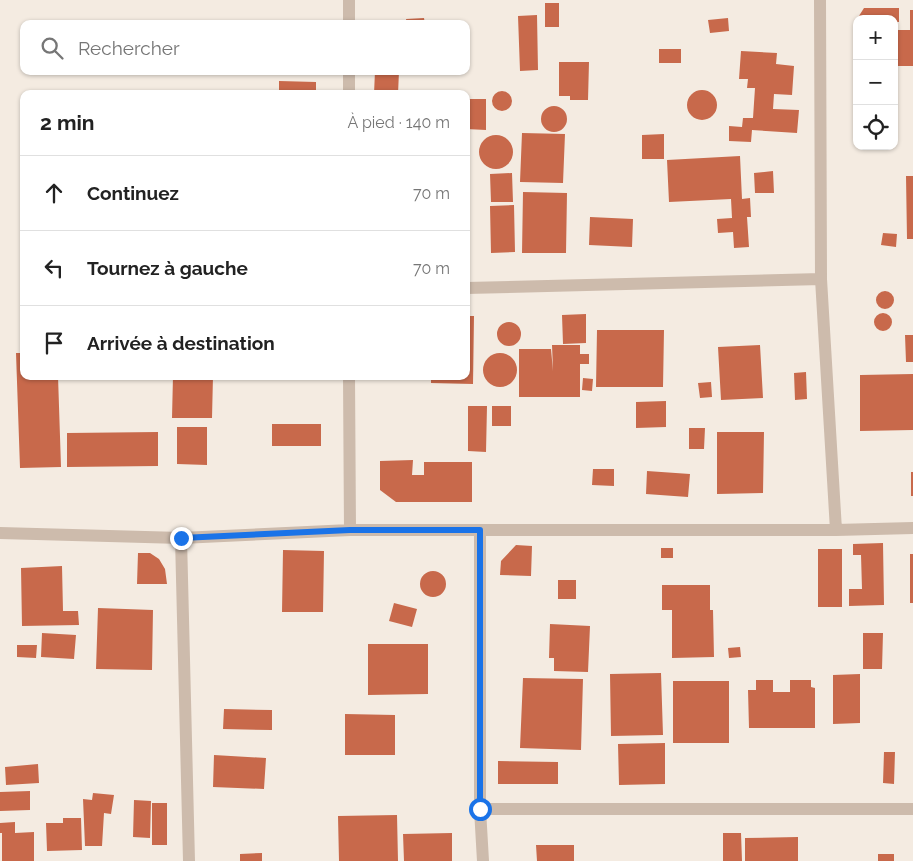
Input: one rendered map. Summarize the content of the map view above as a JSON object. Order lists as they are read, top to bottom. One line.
{"page":{"map_buttons":["+","−"],"search":"Rechercher","heading":["2 min","À pied · 140 m"],"list":[["Continuez","70 m"],["Tournez à gauche","70 m"],"Arrivée à destination"]}}
